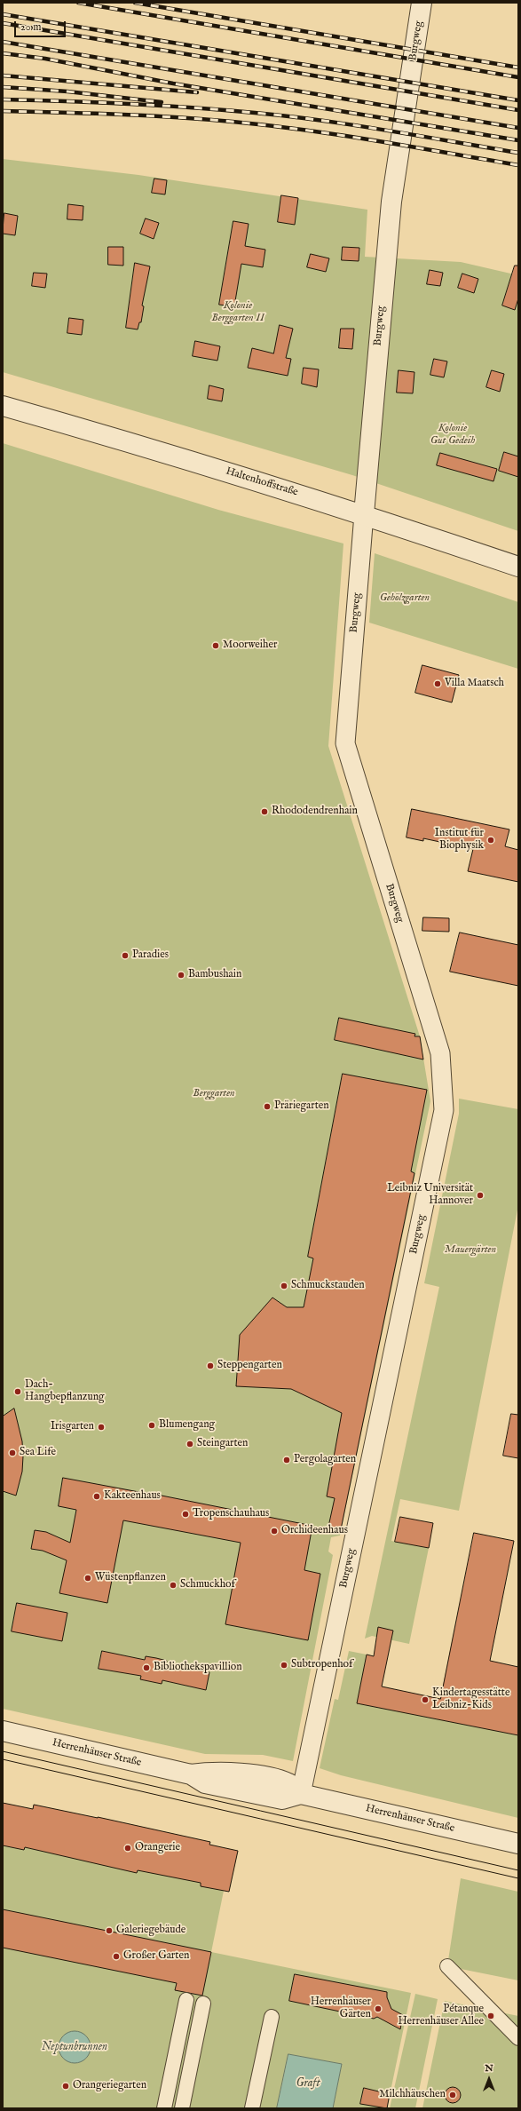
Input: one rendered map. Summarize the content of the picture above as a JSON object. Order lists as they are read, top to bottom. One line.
{"streets":{"street":["Burgweg","Haltenhoffstraße","Herrenhäuser Straße"]},"crossings":[["Burgweg","Haltenhoffstraße"],["Burgweg","Herrenhäuser Straße"]],"water":["Neptunbrunnen","Graft"],"parks":["Kolonie Berggarten II","Kolonie Gut Gedeih","Gehölzgarten","Berggarten","Mauergärten"],"places":["Moorweiher","Villa Maatsch","Rhododendrenhain","Institut für Biophysik","Paradies","Bambushain","Präriegarten","Leibniz Universität Hannover","Schmuckstauden","Steppengarten","Dach- Hangbepflanzung","Blumengang","Irisgarten","Steingarten","Sea Life","Pergolagarten","Kakteenhaus","Tropenschauhaus","Orchideenhaus","Wüstenpflanzen","Schmuckhof","Subtropenhof","Bibliothekspavillion","Kindertagesstätte Leibniz-Kids","Orangerie","Galeriegebäude","Großer Garten","Herrenhäuser Gärten","Pétanque Herrenhäuser Allee","Orangeriegarten","Milchhäuschen"],"scale_bar":"20 m","north":"top"}
